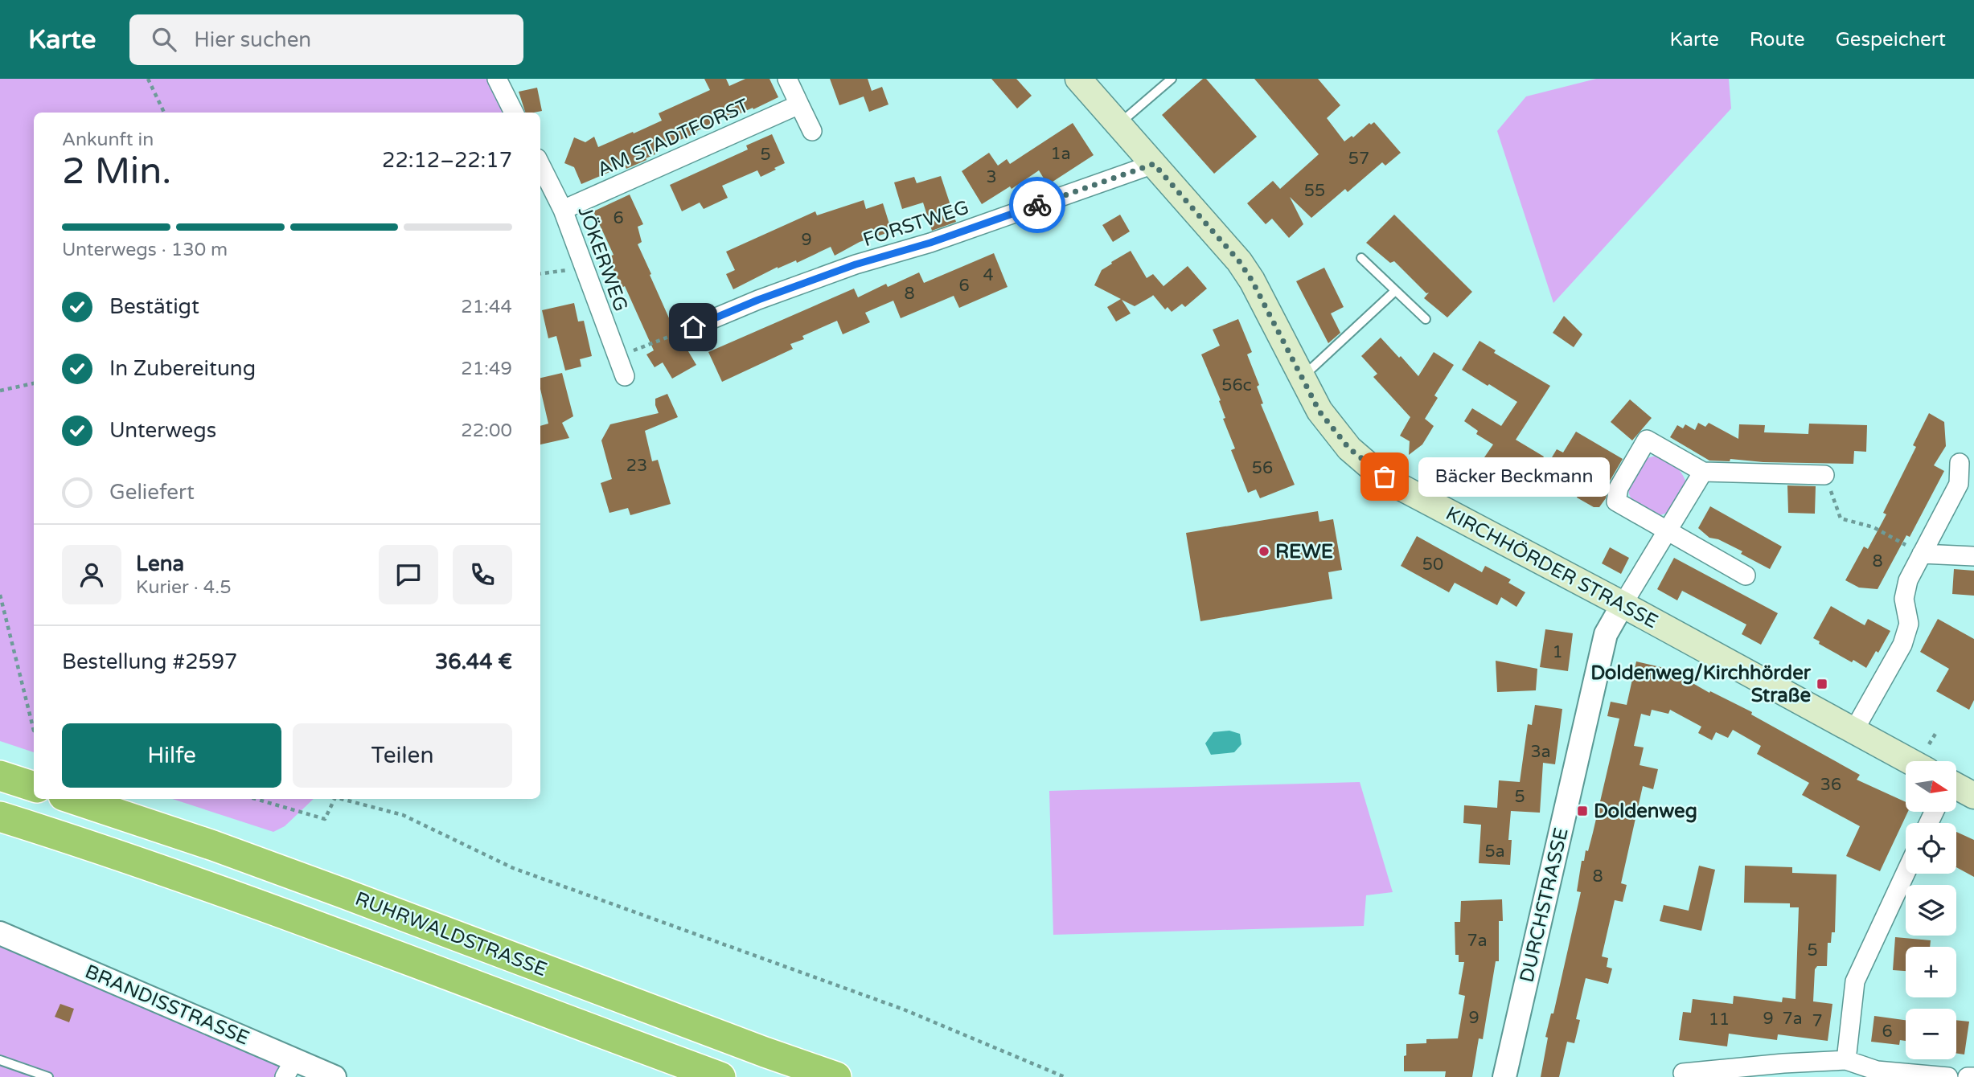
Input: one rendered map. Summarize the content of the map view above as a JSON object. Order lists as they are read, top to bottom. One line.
{"streets":{"highway":["RUHRWALDSTRASSE"],"main road":["KIRCHHÖRDER STRASSE"],"street":["AM STADTFORST","FORSTWEG","JÖKERWEG","DURCHSTRASSE","BRANDISSTRASSE"]},"crossings":[["AM STADTFORST","JÖKERWEG"],["FORSTWEG","KIRCHHÖRDER STRASSE"],["KIRCHHÖRDER STRASSE","DURCHSTRASSE"]],"places":{"other":["Bäcker Beckmann","REWE"],"transit":["Doldenweg/Kirchhörder Straße","Doldenweg"]},"house_numbers":["1a","5","57","3","55","6","9","4","6","8","56c","23","56","8","50","1","3a","36","5","5a","8","7a","5","9","9","7a","11","7","6"],"north":"right","page":{"header":"Karte","search":"Hier suchen","nav":["Karte","Route","Gespeichert"],"heading":["2 Min.","Ankunft in","22:12–22:17"],"panel":["Lena","Kurier · 4.5","Bestellung #2597","36.44 €"],"bar":"Unterwegs · 130 m","list":[["Bestätigt","21:44"],["In Zubereitung","21:49"],["Unterwegs","22:00"],"Geliefert"],"bubble":"Bäcker Beckmann","buttons":["Hilfe","Teilen"],"map_buttons":["+","−"]}}
